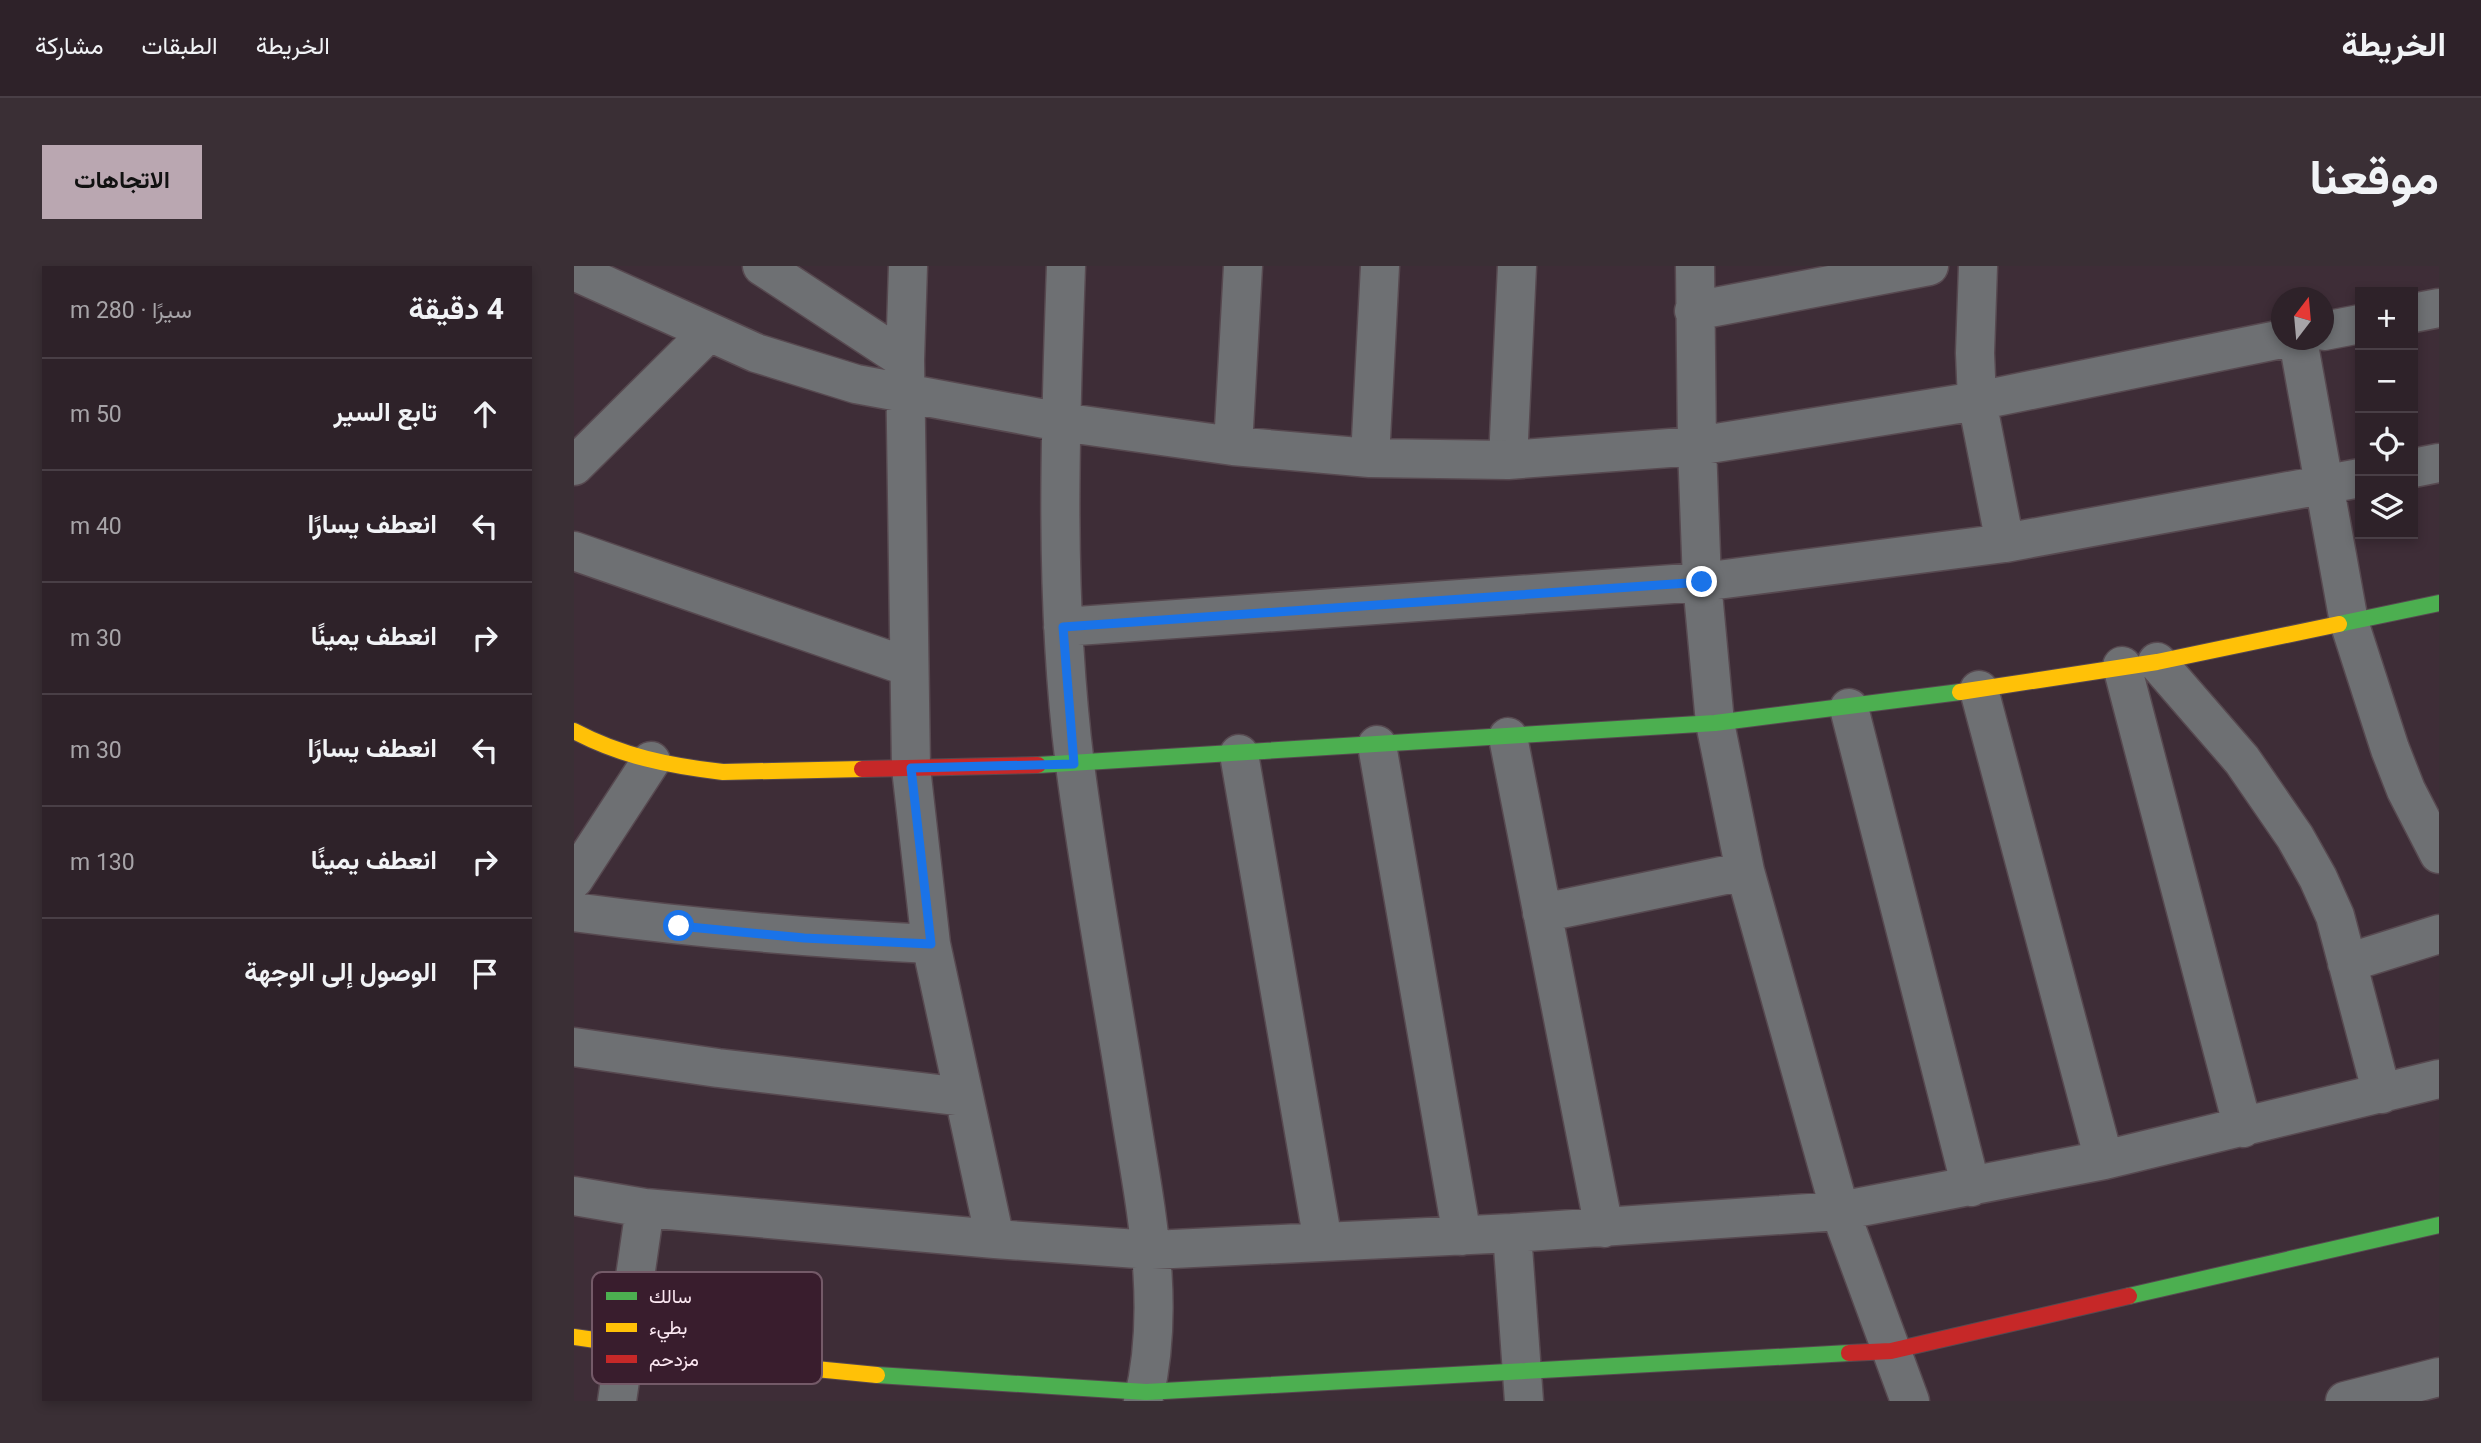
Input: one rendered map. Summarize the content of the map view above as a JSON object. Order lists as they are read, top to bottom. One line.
{"legend":["سالك","بطيء","مزدحم"],"north":"top","page":{"header":"الخريطة","nav":["الخريطة","الطبقات","مشاركة"],"title":"موقعنا","buttons":"الاتجاهات","heading":["4 دقيقة","سيرًا · 280 m"],"map_buttons":["+","−"],"list":[["تابع السير","50 m"],["انعطف يسارًا","40 m"],["انعطف يمينًا","30 m"],["انعطف يسارًا","30 m"],["انعطف يمينًا","130 m"],"الوصول إلى الوجهة"]}}
